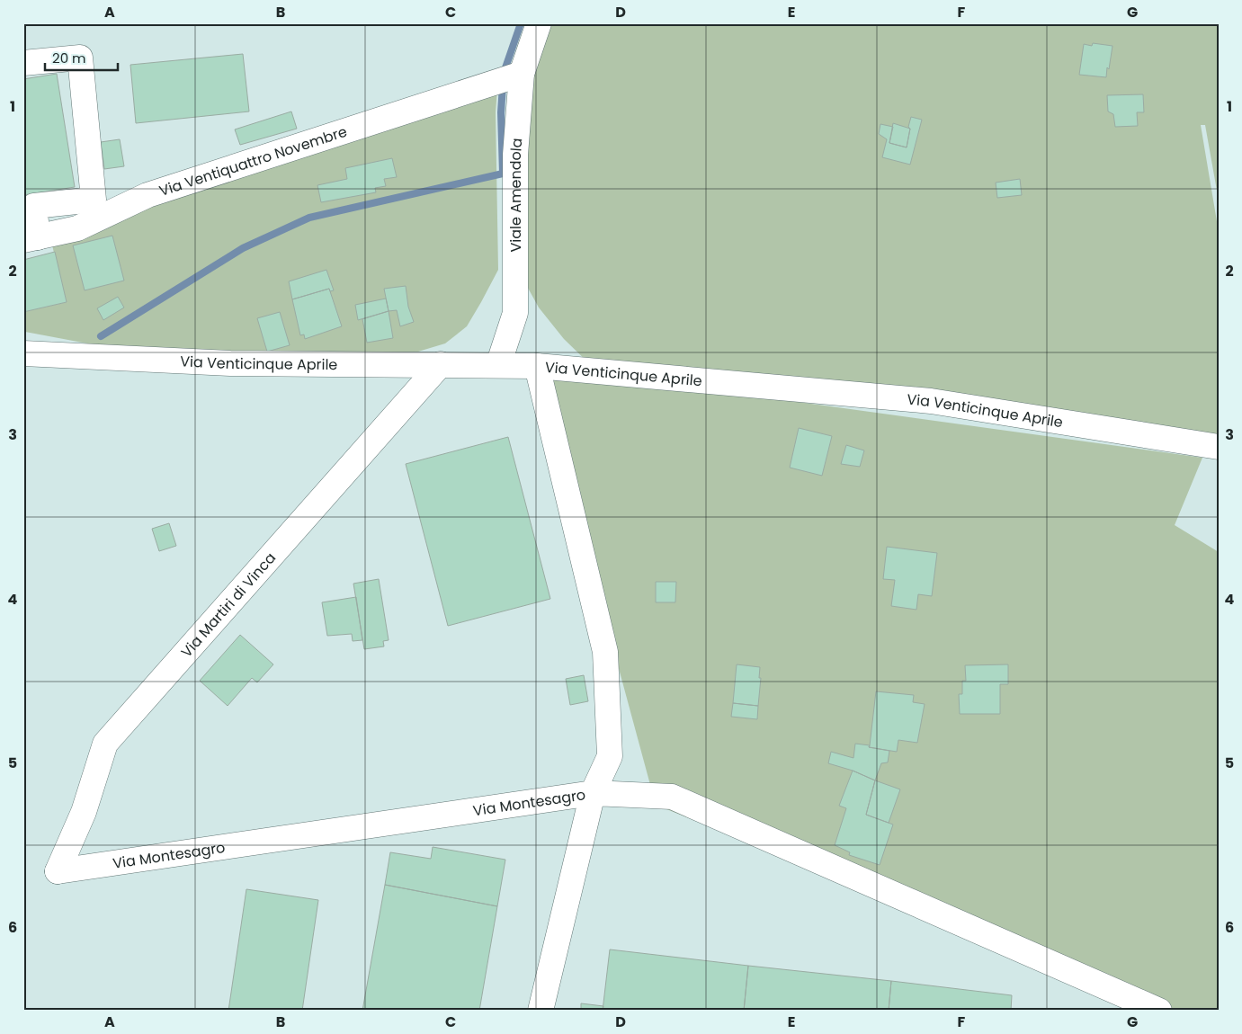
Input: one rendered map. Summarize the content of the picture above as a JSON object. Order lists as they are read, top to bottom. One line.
{"streets":{"street":["Via Ventiquattro Novembre","Viale Amendola","Via Venticinque Aprile","Via Martiri di Vinca","Via Montesagro"]},"crossings":[["Via Ventiquattro Novembre","Viale Amendola"],["Viale Amendola","Via Venticinque Aprile"],["Via Venticinque Aprile","Via Martiri di Vinca"],["Via Venticinque Aprile","Via Montesagro"],["Via Martiri di Vinca","Via Montesagro"]],"scale_bar":"20 m","grid":{"columns":["A","B","C","D","E","F","G"],"rows":["1","2","3","4","5","6"]}}
